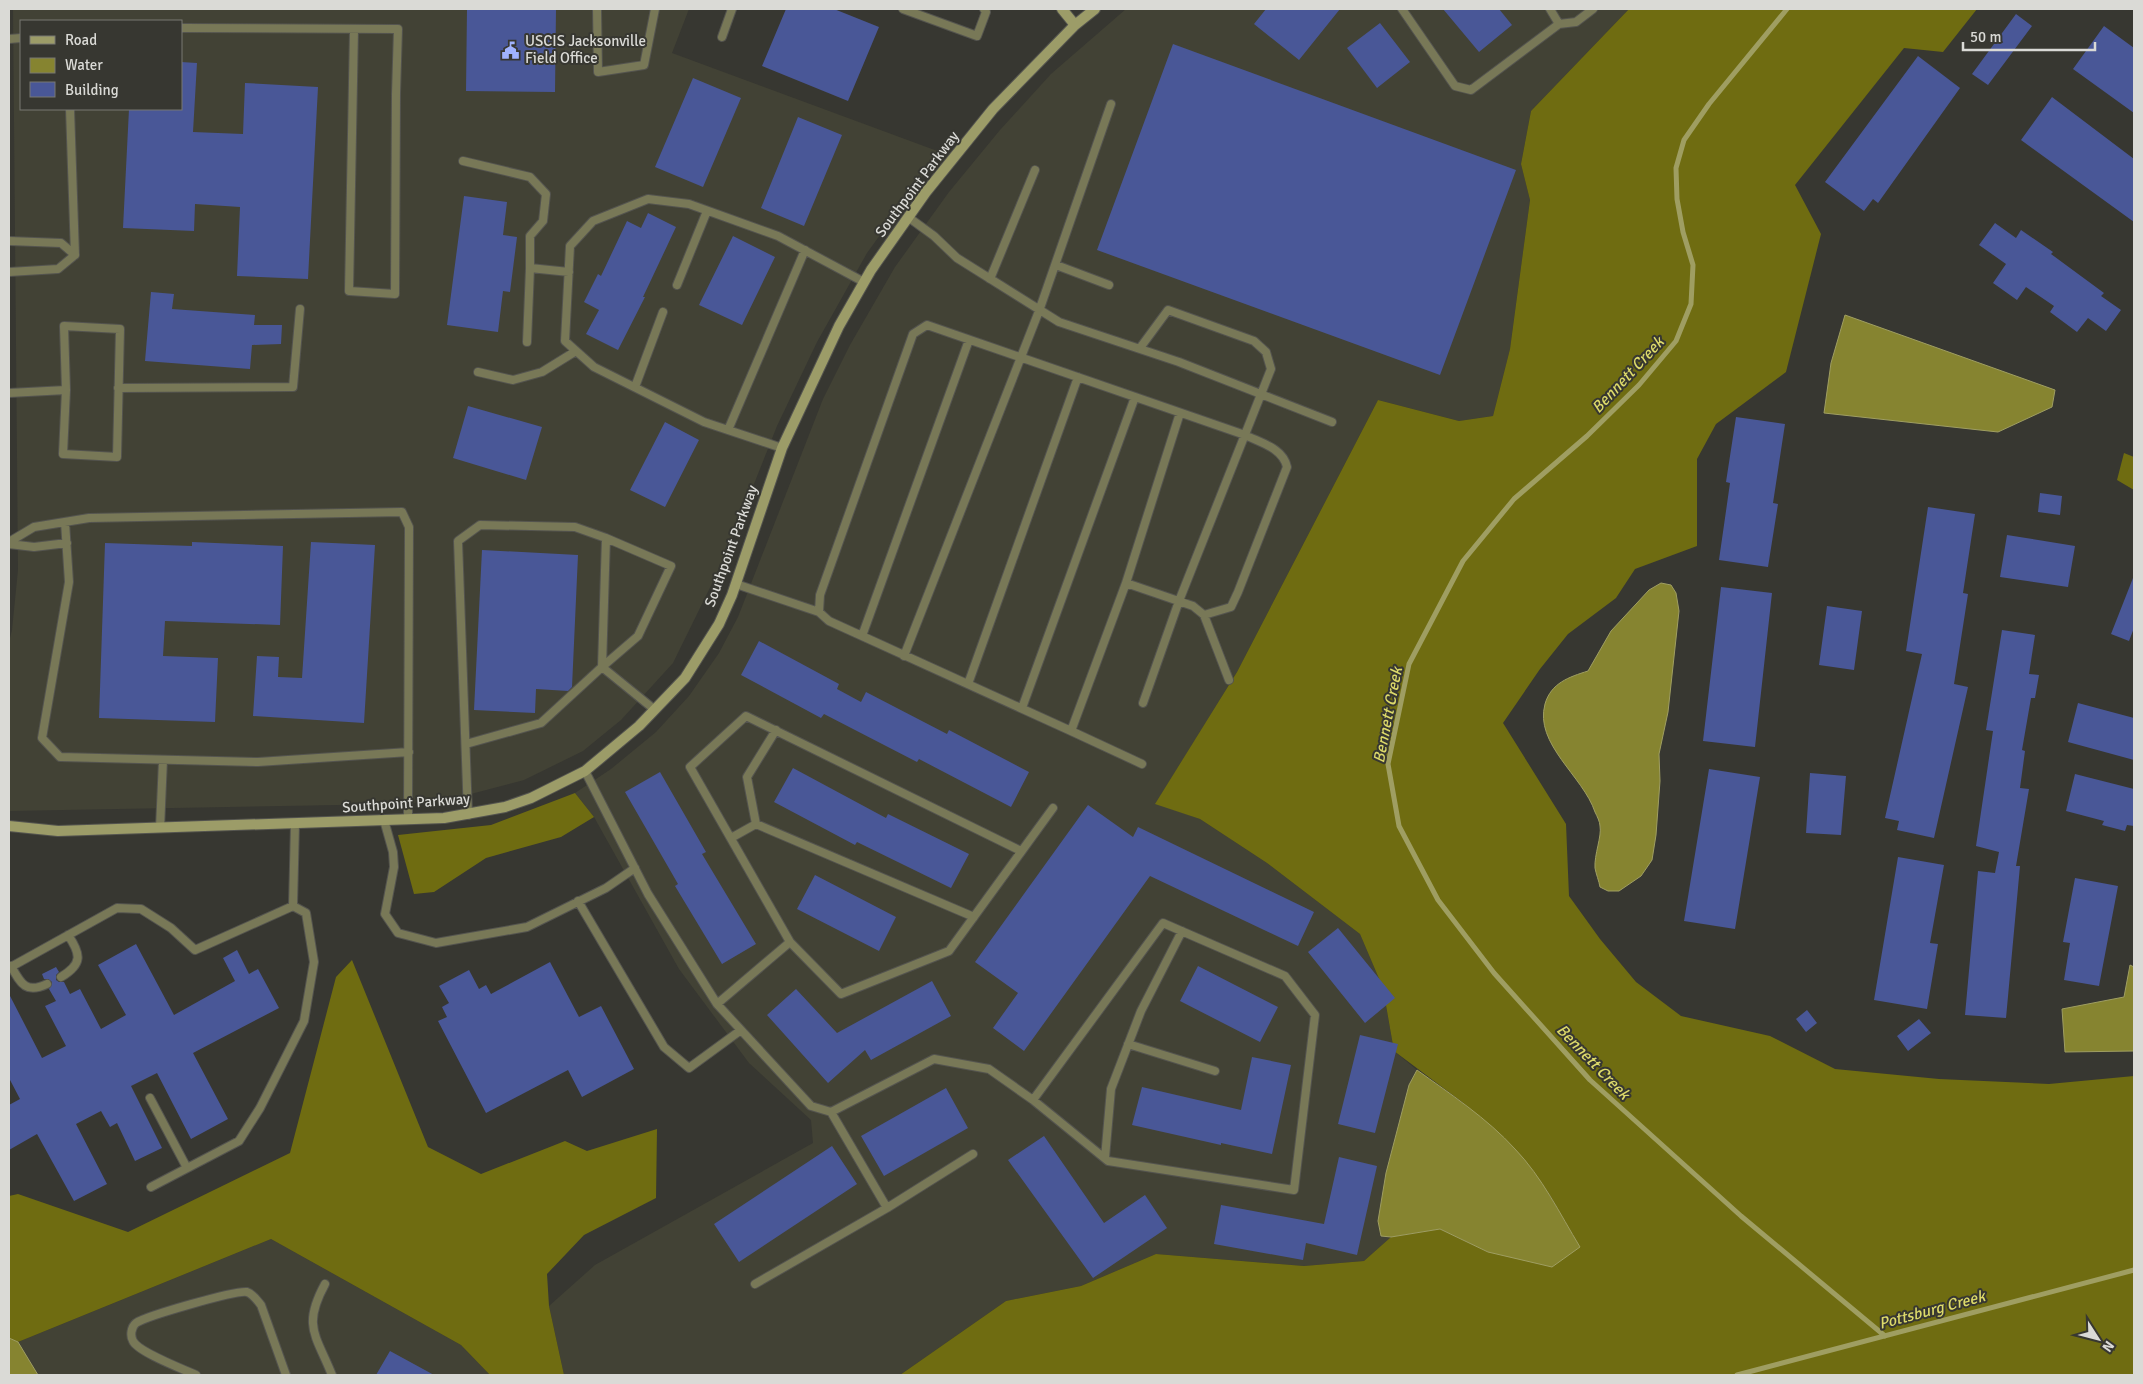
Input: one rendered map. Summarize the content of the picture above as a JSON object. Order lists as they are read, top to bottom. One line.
{"streets":{"main road":["Southpoint Parkway"]},"water":["Bennett Creek","Pottsburg Creek"],"places":{"public building":["USCIS Jacksonville Field Office"]},"legend":["Road","Water","Building"],"scale_bar":"50 m","north":"bottom right"}
